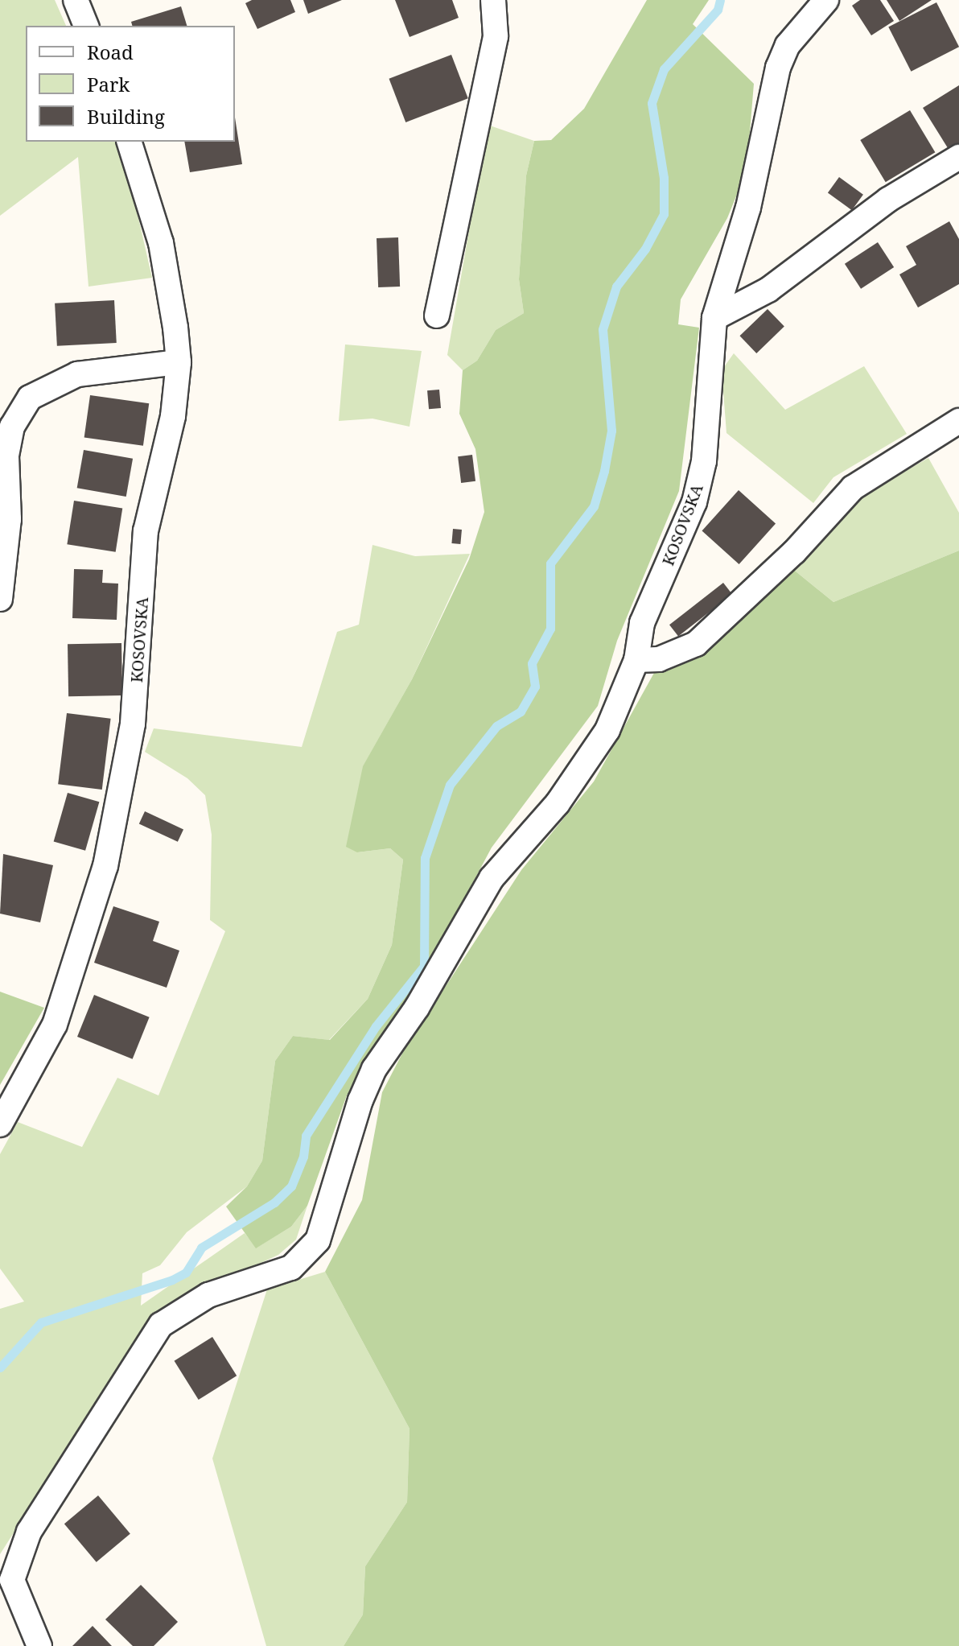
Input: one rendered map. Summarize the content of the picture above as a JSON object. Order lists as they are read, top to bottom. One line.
{"streets":{"street":["KOSOVSKA"]},"legend":["Road","Park","Building"]}
